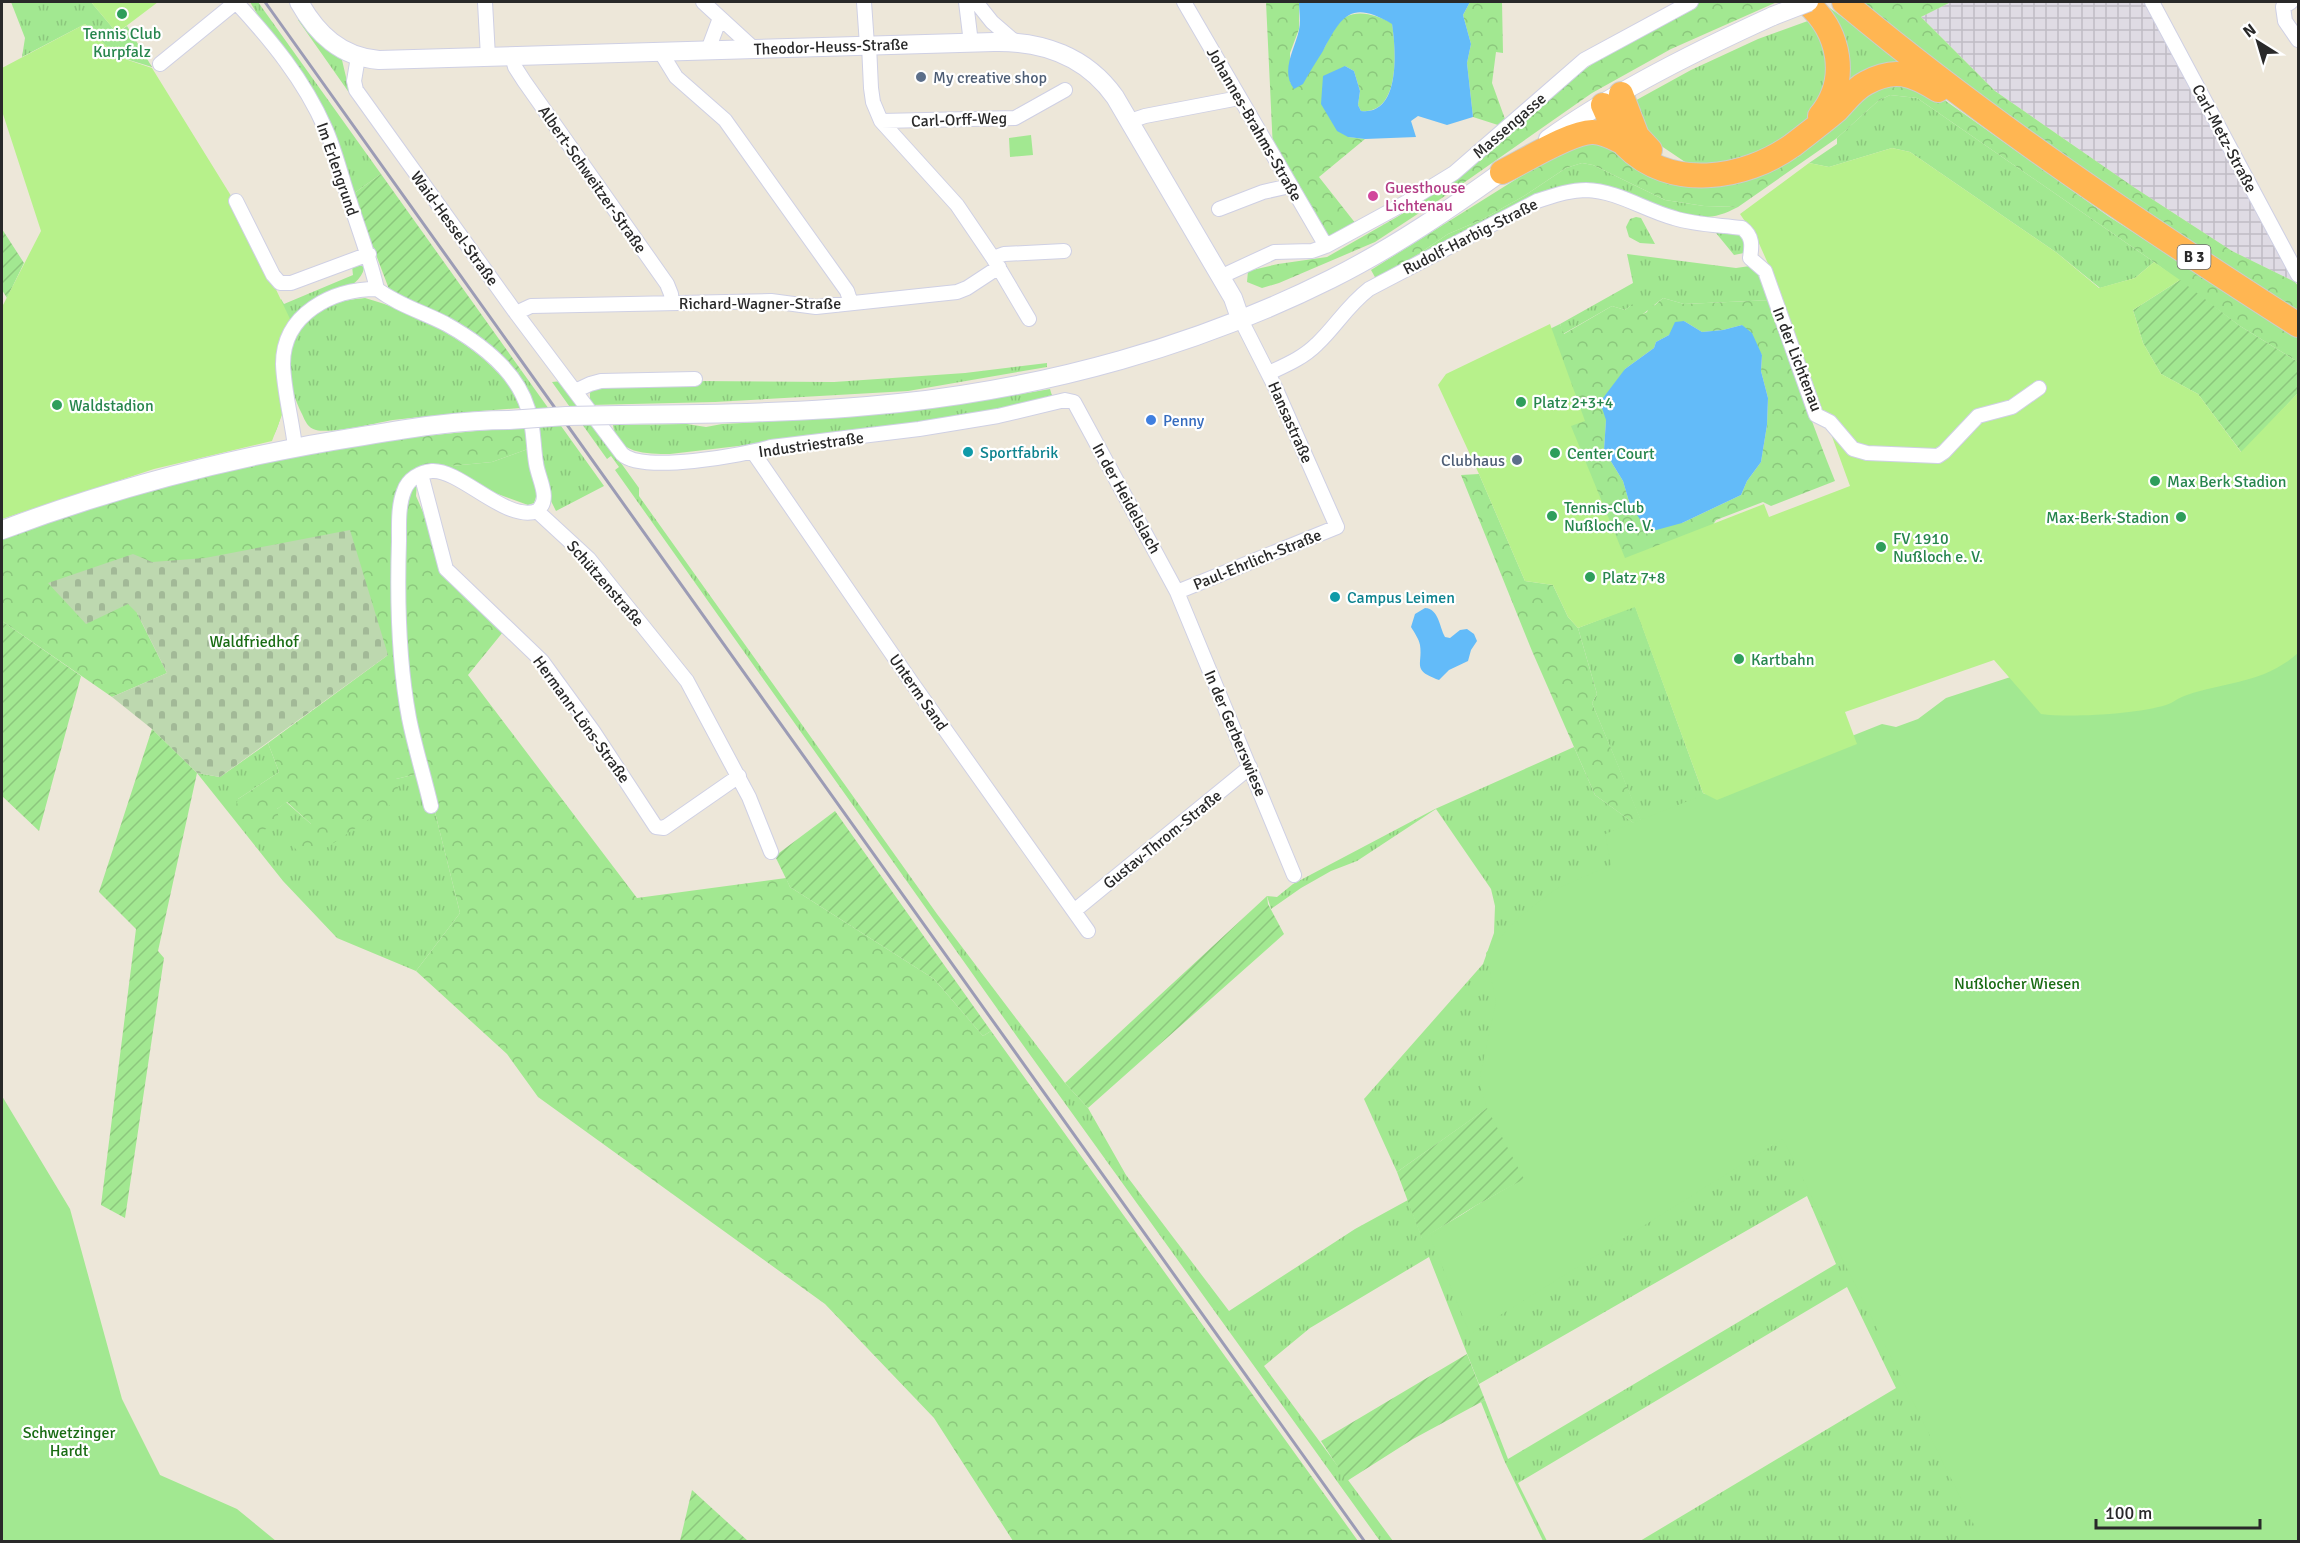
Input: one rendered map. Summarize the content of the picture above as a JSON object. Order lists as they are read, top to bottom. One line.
{"streets":{"highway":["B 3"],"main road":["Theodor-Heuss-Straße"],"street":["Carl-Orff-Weg","Johannes-Brahms-Straße","Massengasse","Carl-Metz-Straße","Im Erlengrund","Albert-Schweitzer-Straße","Waid-Hessel-Straße","Rudolf-Harbig-Straße","Richard-Wagner-Straße","In der Lichtenau","Hansastraße","Industriestraße","In der Heidelslach","Paul-Ehrlich-Straße","Schützenstraße","Unterm Sand","Hermann-Löns-Straße","In der Gerberswiese","Gustav-Throm-Straße"]},"crossings":[["Theodor-Heuss-Straße","Massengasse"],["Theodor-Heuss-Straße","Albert-Schweitzer-Straße"],["Theodor-Heuss-Straße","Waid-Hessel-Straße"],["Theodor-Heuss-Straße","Hansastraße"],["Johannes-Brahms-Straße","Massengasse"],["Albert-Schweitzer-Straße","Richard-Wagner-Straße"],["Waid-Hessel-Straße","Richard-Wagner-Straße"],["Waid-Hessel-Straße","Industriestraße"],["Rudolf-Harbig-Straße","In der Lichtenau"],["Rudolf-Harbig-Straße","Hansastraße"],["Hansastraße","Paul-Ehrlich-Straße"],["Industriestraße","In der Heidelslach"],["Industriestraße","Unterm Sand"],["In der Heidelslach","Paul-Ehrlich-Straße"],["In der Heidelslach","In der Gerberswiese"],["Paul-Ehrlich-Straße","In der Gerberswiese"],["Schützenstraße","Hermann-Löns-Straße"],["Unterm Sand","Gustav-Throm-Straße"],["In der Gerberswiese","Gustav-Throm-Straße"]],"parks":["Waldfriedhof","Nußlocher Wiesen","Schwetzinger Hardt"],"places":["Tennis Club Kurpfalz","My creative shop","Guesthouse Lichtenau","Platz 2+3+4","Waldstadion","Penny","Sportfabrik","Center Court","Clubhaus","Max Berk Stadion","Tennis-Club Nußloch e. V.","Max-Berk-Stadion","FV 1910 Nußloch e. V.","Platz 7+8","Campus Leimen","Kartbahn"],"scale_bar":"100 m","north":"top left"}
